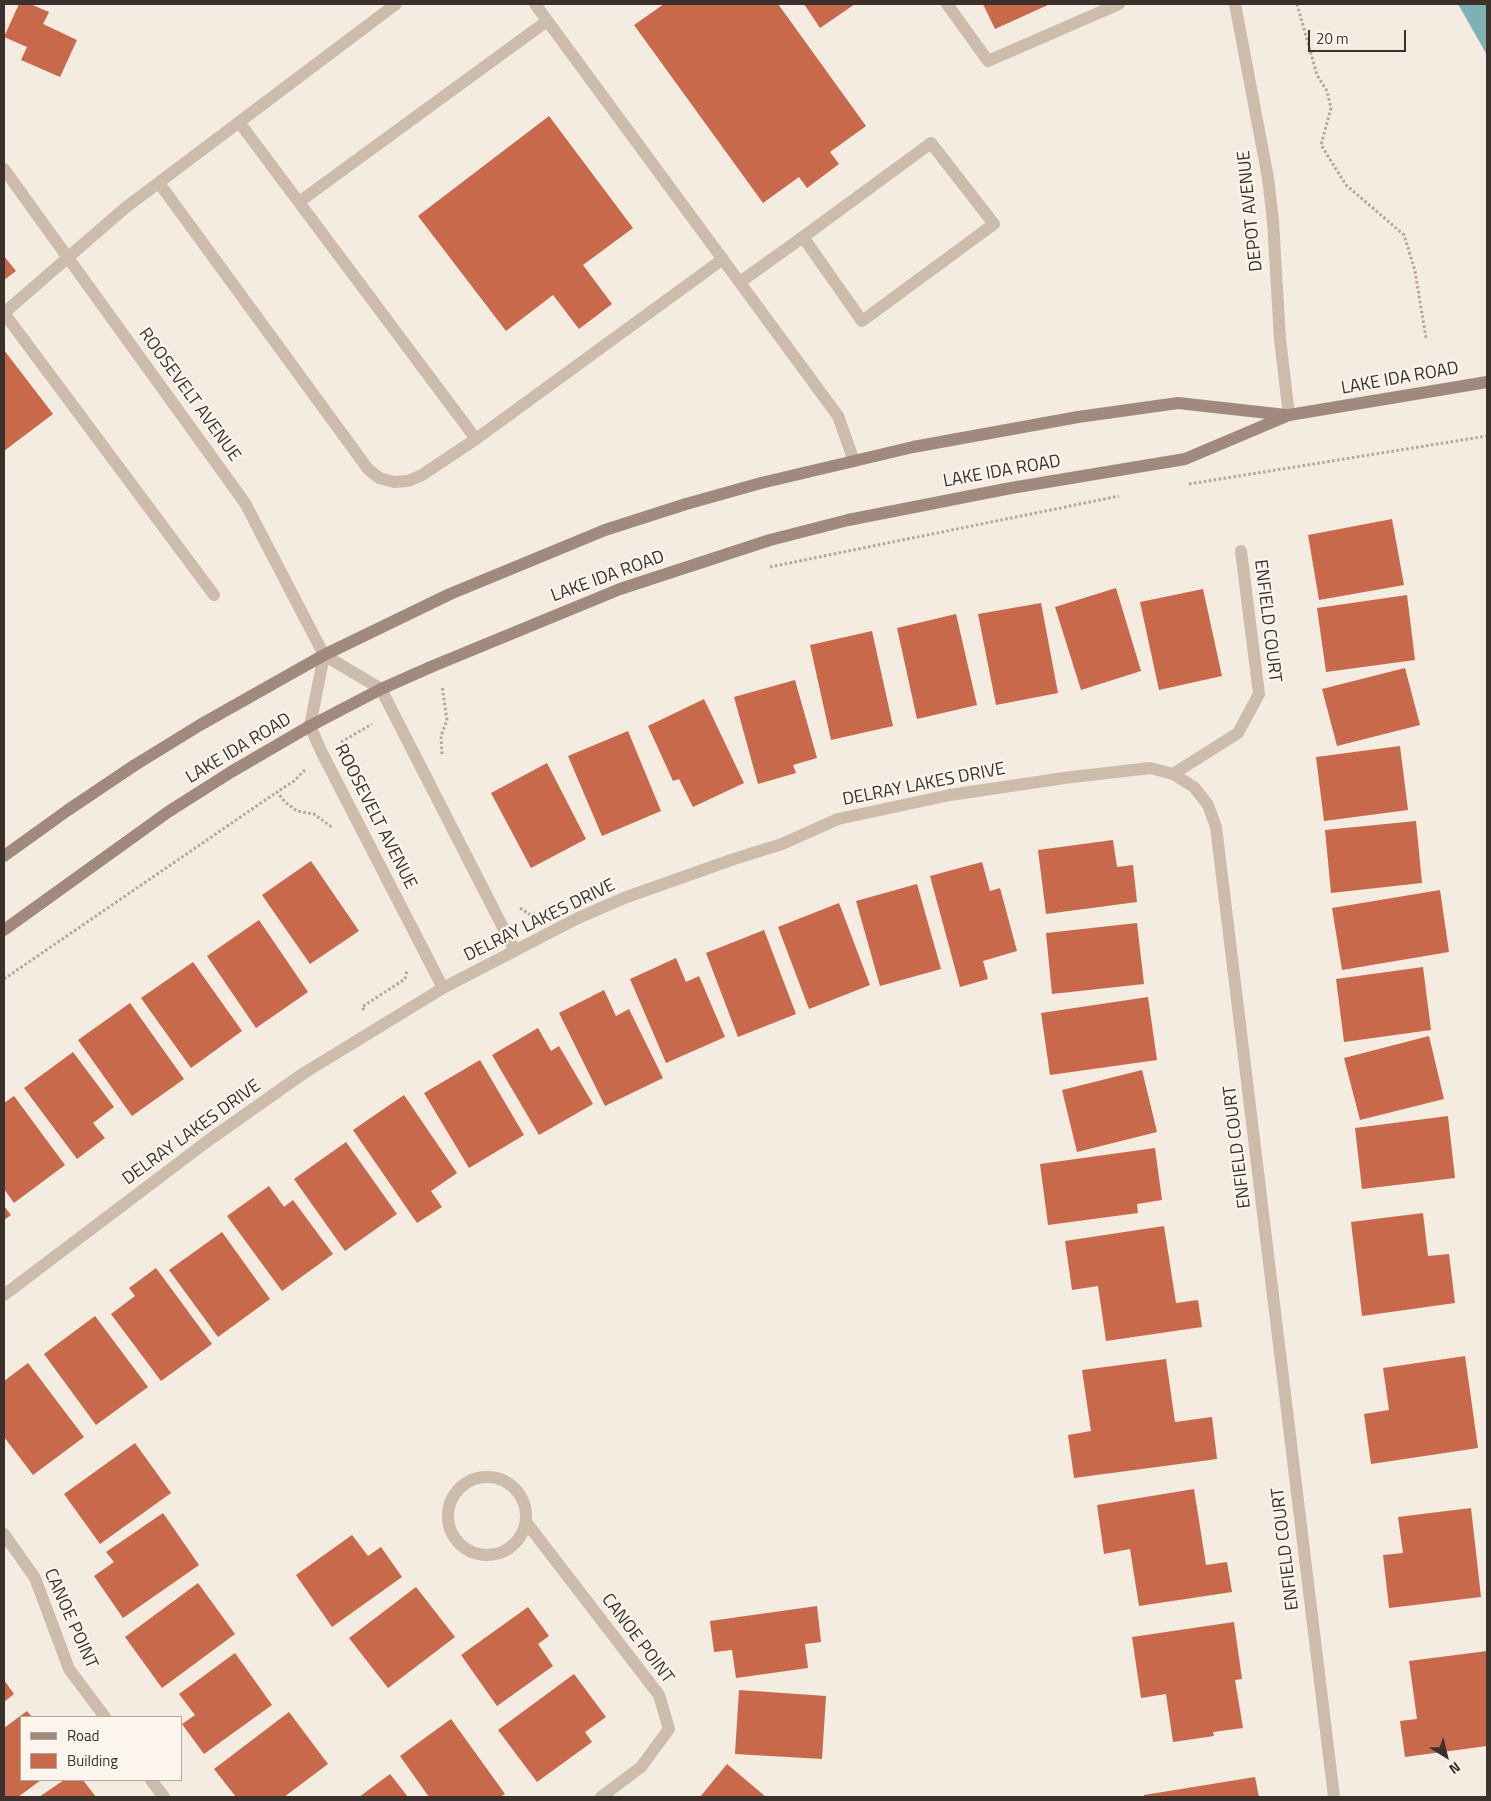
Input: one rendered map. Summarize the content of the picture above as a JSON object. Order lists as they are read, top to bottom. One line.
{"streets":{"street":["DEPOT AVENUE","LAKE IDA ROAD","ROOSEVELT AVENUE","ENFIELD COURT","DELRAY LAKES DRIVE","CANOE POINT"]},"crossings":[["DEPOT AVENUE","LAKE IDA ROAD"],["LAKE IDA ROAD","ROOSEVELT AVENUE"],["ROOSEVELT AVENUE","DELRAY LAKES DRIVE"],["ENFIELD COURT","DELRAY LAKES DRIVE"]],"legend":["Road","Building"],"scale_bar":"20 m","north":"bottom right"}
